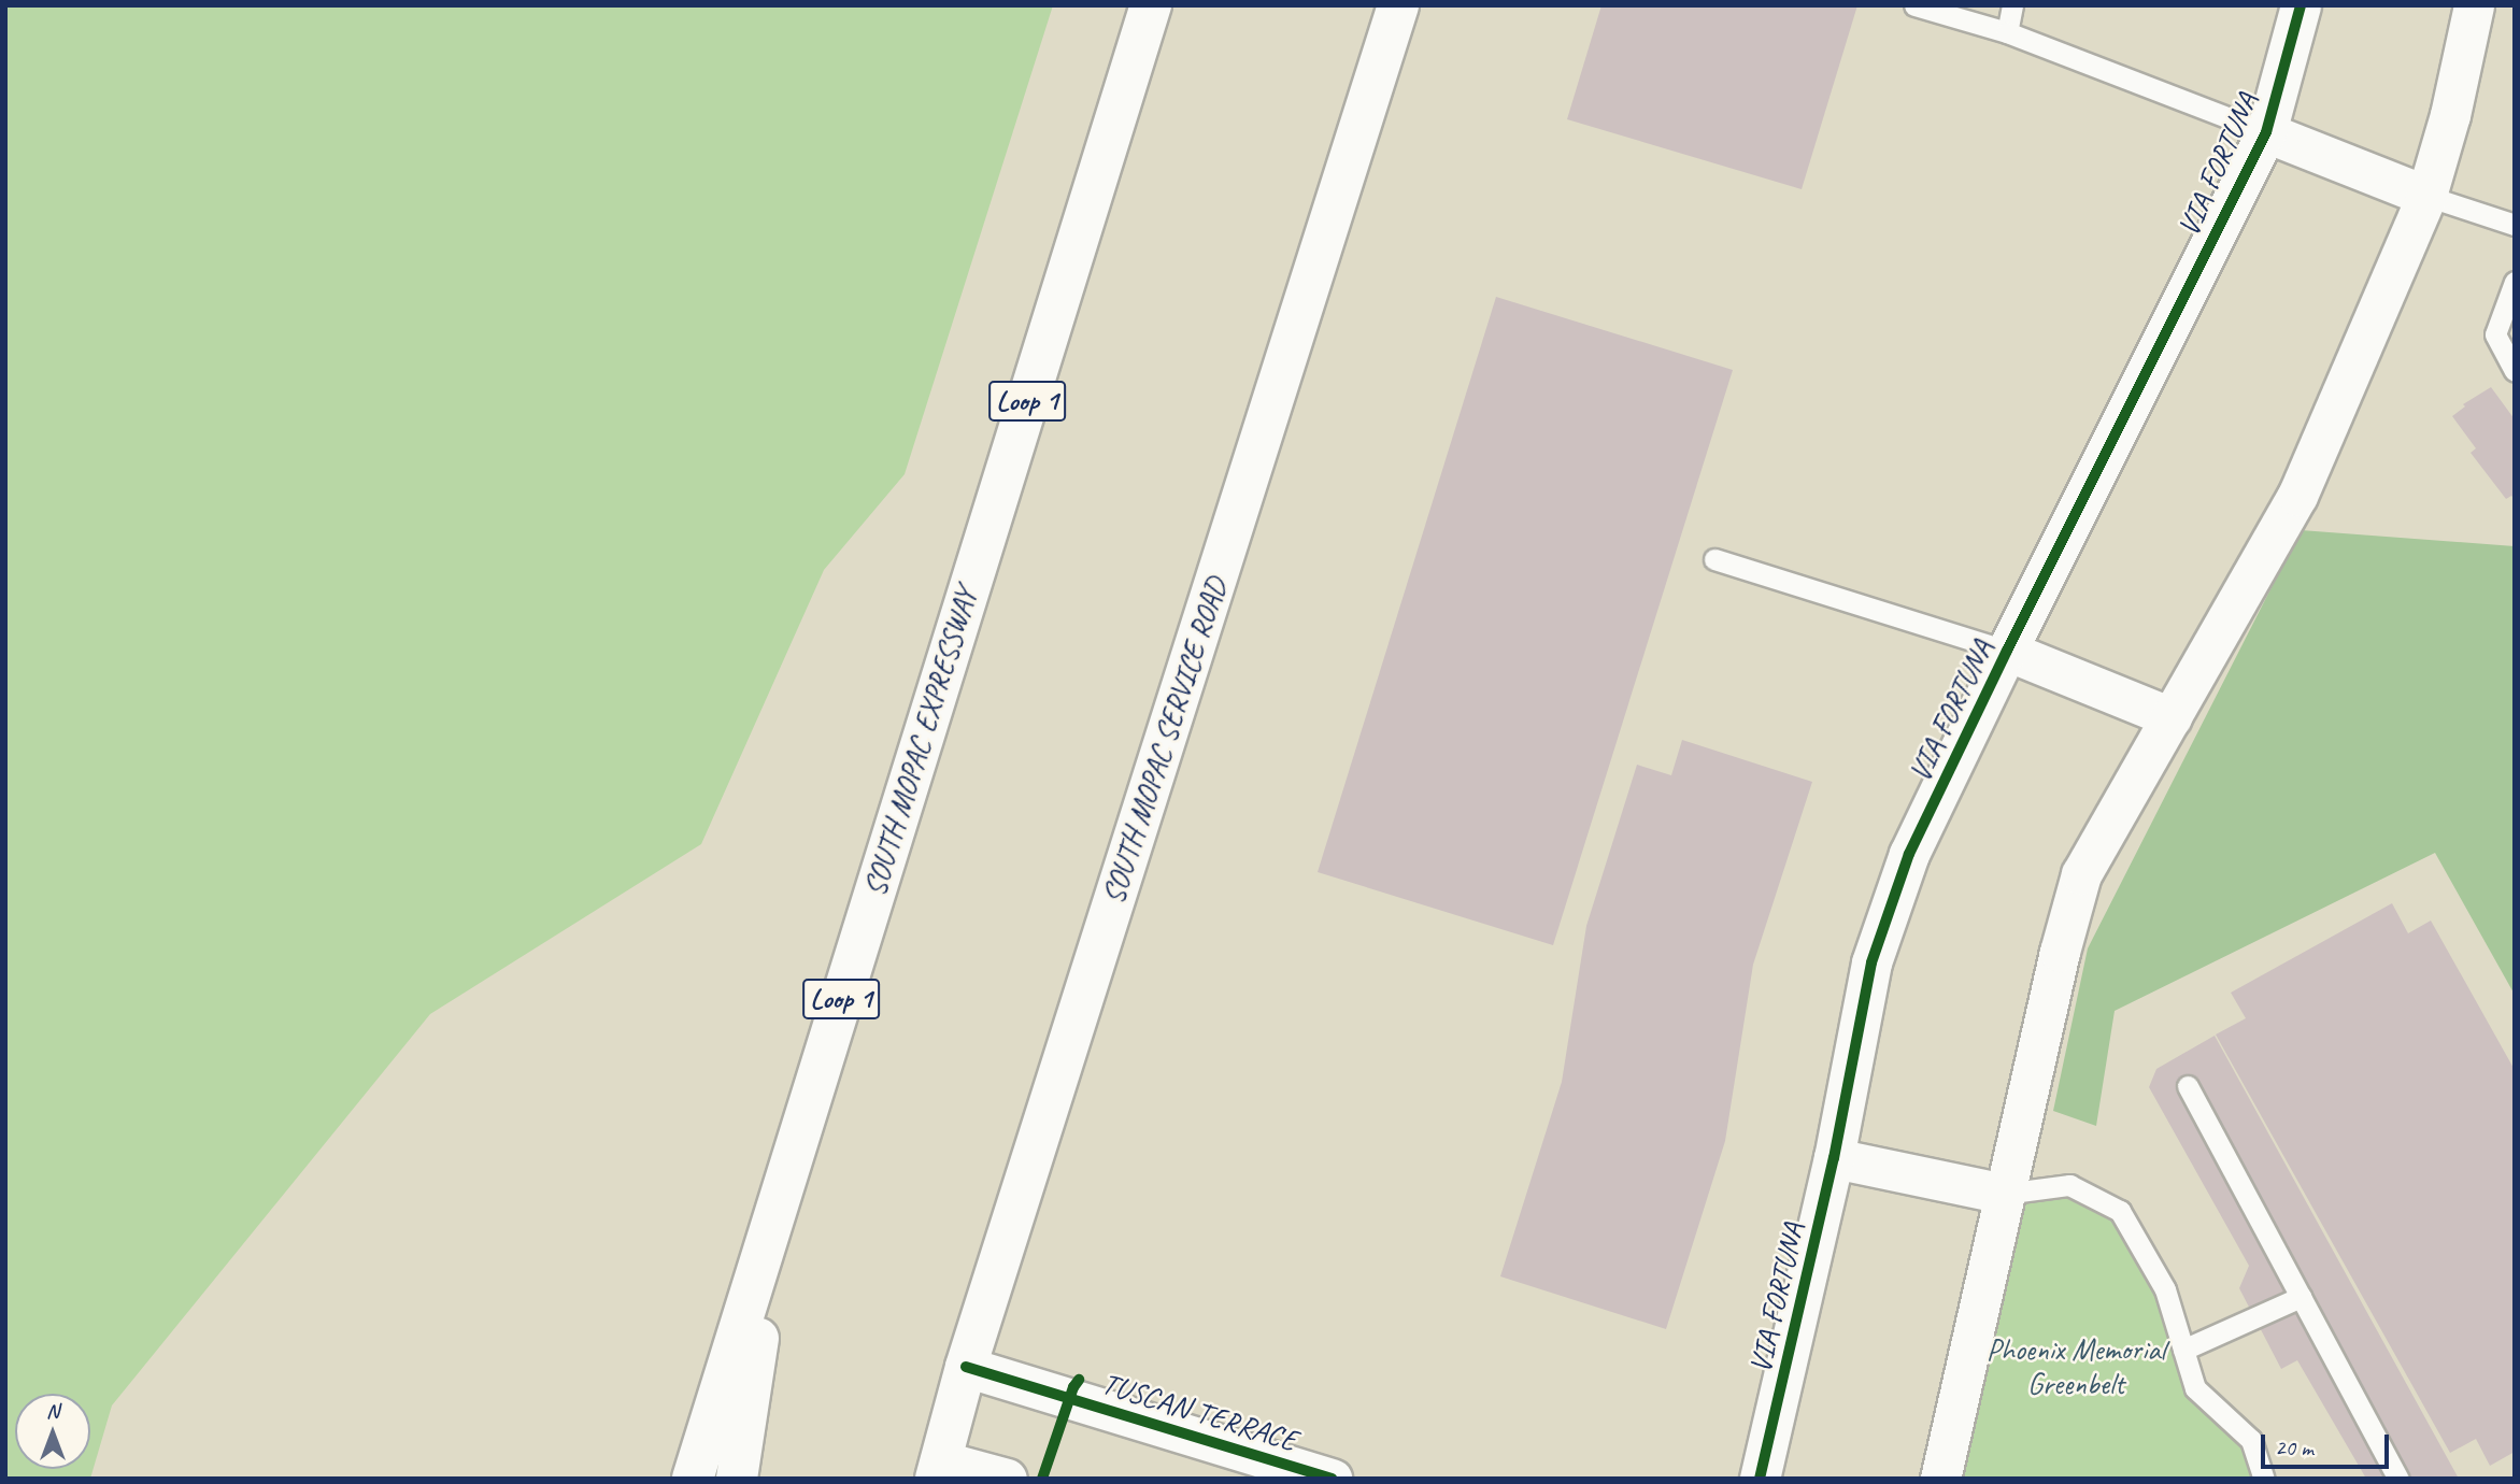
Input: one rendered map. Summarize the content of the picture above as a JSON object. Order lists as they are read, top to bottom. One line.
{"streets":{"main road":["Loop 1","SOUTH MOPAC SERVICE ROAD","SOUTH MOPAC EXPRESSWAY"],"street":["VIA FORTUNA","TUSCAN TERRACE"]},"crossings":[["SOUTH MOPAC SERVICE ROAD","TUSCAN TERRACE"]],"parks":["Phoenix Memorial Greenbelt"],"scale_bar":"20 m","north":"top"}
